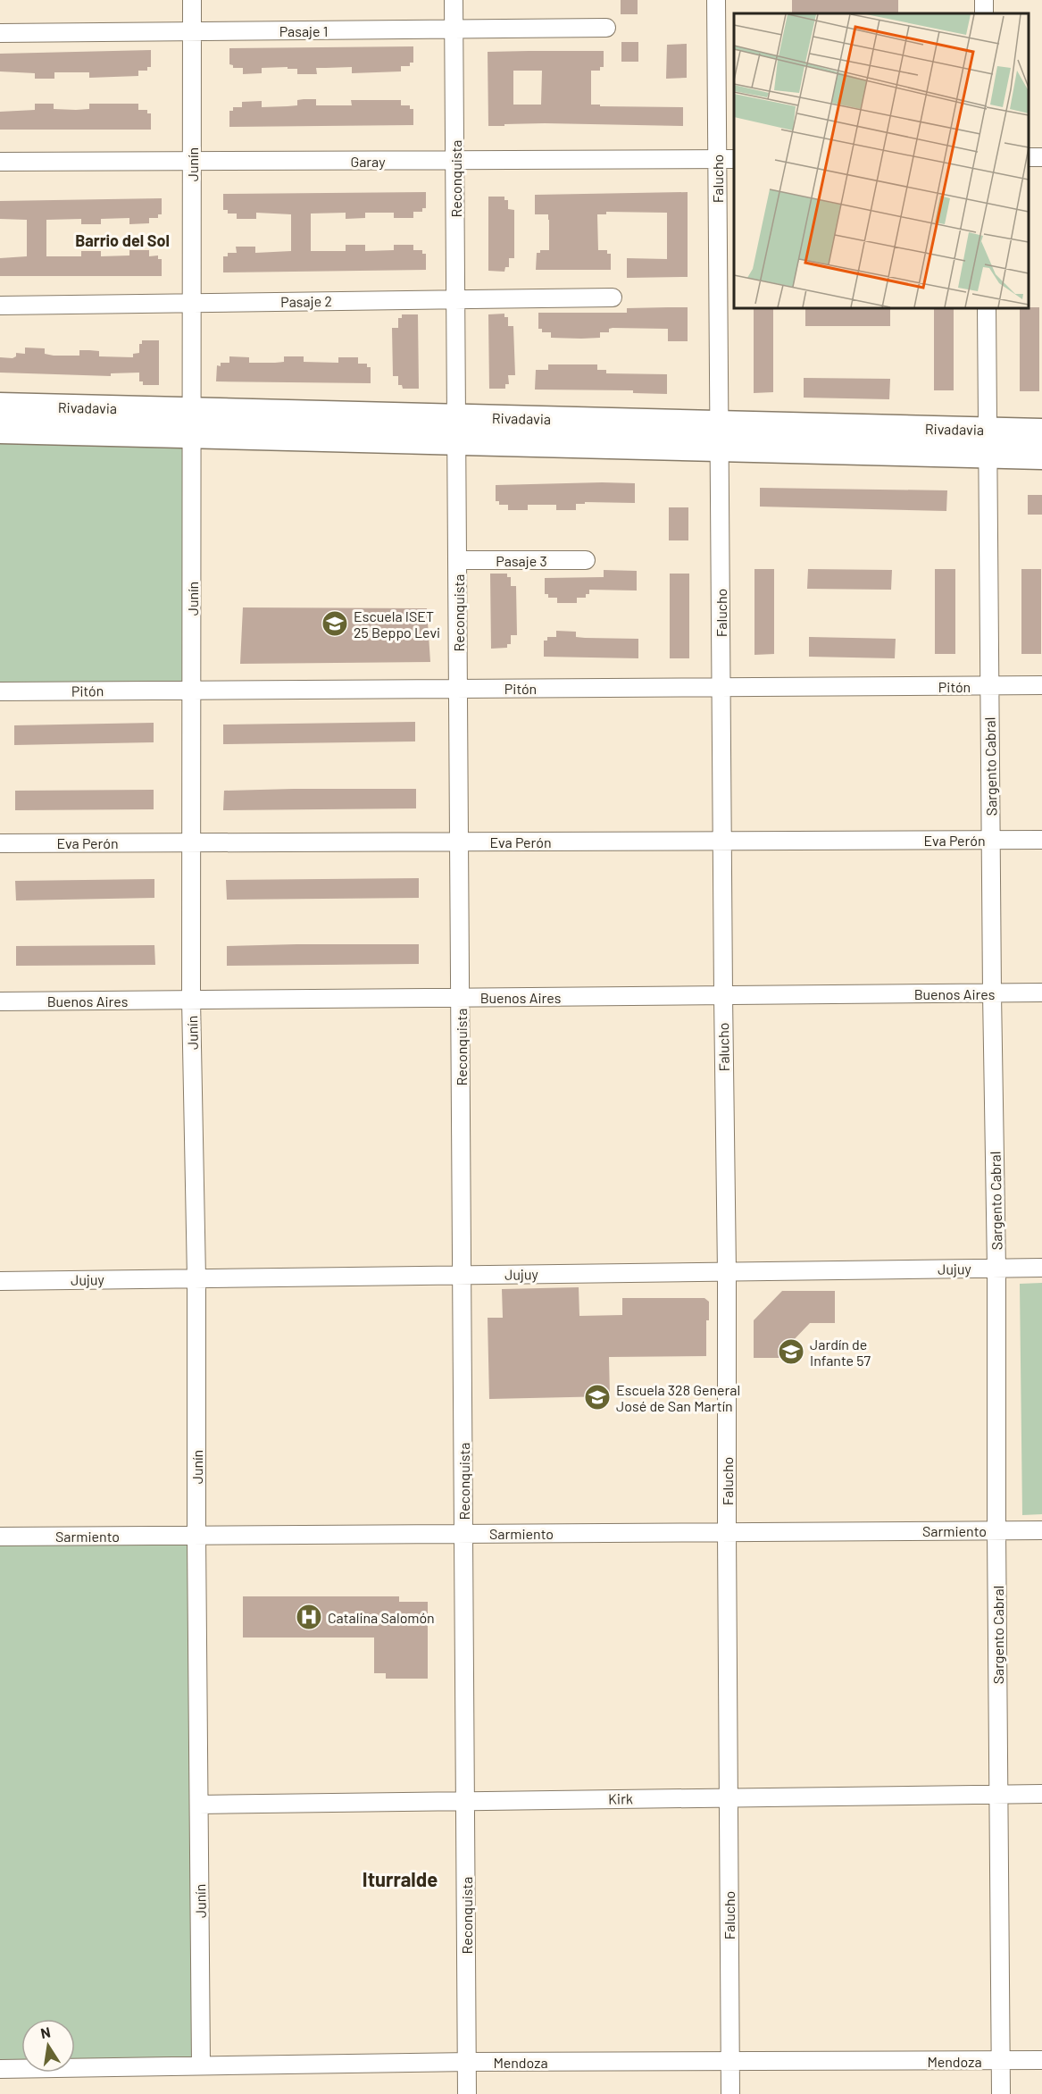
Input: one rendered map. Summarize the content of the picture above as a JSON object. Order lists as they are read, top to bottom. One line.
{"streets":{"street":["Pasaje 1","Garay","Junín","Reconquista","Falucho","Pasaje 2","Rivadavia","Pasaje 3","Pitón","Sargento Cabral","Eva Perón","Buenos Aires","Jujuy","Sarmiento","Kirk","Mendoza"]},"crossings":[["Pasaje 1","Junín"],["Pasaje 1","Reconquista"],["Garay","Junín"],["Garay","Reconquista"],["Garay","Falucho"],["Junín","Pasaje 2"],["Junín","Rivadavia"],["Junín","Pitón"],["Junín","Eva Perón"],["Junín","Buenos Aires"],["Junín","Jujuy"],["Junín","Sarmiento"],["Junín","Kirk"],["Junín","Mendoza"],["Reconquista","Pasaje 2"],["Reconquista","Rivadavia"],["Reconquista","Pasaje 3"],["Reconquista","Pitón"],["Reconquista","Eva Perón"],["Reconquista","Buenos Aires"],["Reconquista","Jujuy"],["Reconquista","Sarmiento"],["Reconquista","Kirk"],["Reconquista","Mendoza"],["Falucho","Rivadavia"],["Falucho","Pitón"],["Falucho","Eva Perón"],["Falucho","Buenos Aires"],["Falucho","Jujuy"],["Falucho","Sarmiento"],["Falucho","Kirk"],["Falucho","Mendoza"],["Rivadavia","Sargento Cabral"],["Pitón","Sargento Cabral"],["Sargento Cabral","Eva Perón"],["Sargento Cabral","Buenos Aires"],["Sargento Cabral","Jujuy"],["Sargento Cabral","Sarmiento"],["Sargento Cabral","Kirk"],["Sargento Cabral","Mendoza"]],"districts":["Barrio del Sol","Iturralde"],"places":{"school or university":["Escuela ISET 25 Beppo Levi","Jardín de Infante 57","Escuela 328 General José de San Martín"],"hospital":["Catalina Salomón"]},"north":"top"}
